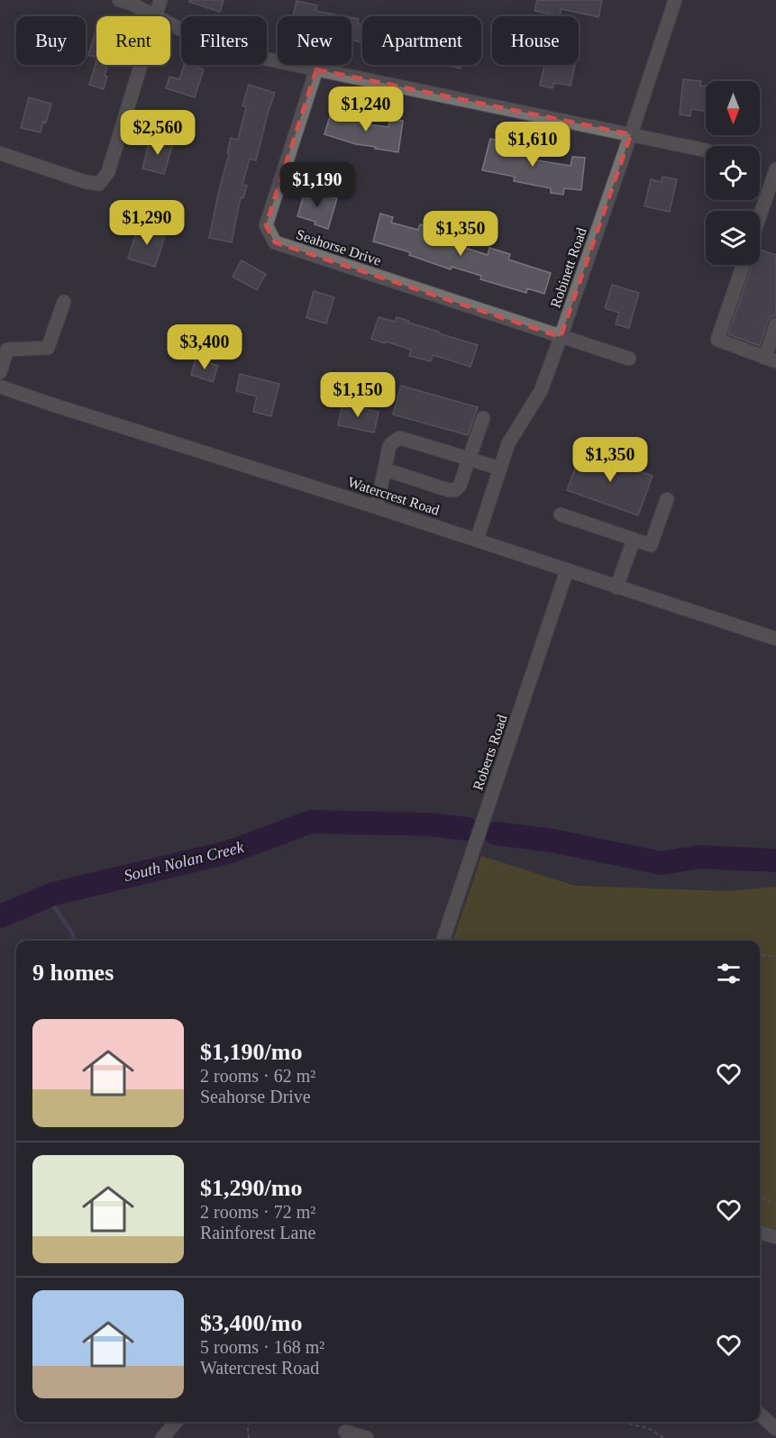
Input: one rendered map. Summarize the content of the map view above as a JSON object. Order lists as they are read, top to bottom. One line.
{"streets":{"street":["Seahorse Drive","Robinett Road","Watercrest Road","Roberts Road"]},"crossings":[["Seahorse Drive","Robinett Road"],["Robinett Road","Watercrest Road"],["Watercrest Road","Roberts Road"]],"water":["South Nolan Creek"],"north":"bottom","page":{"chip":["Buy","Rent","Filters","New","Apartment","House"],"price":["$1,240","$2,560","$1,610","$1,190","$1,290","$1,350","$3,400","$1,150","$1,350"],"heading":"9 homes","list":[{"name":"$1,190/mo","note":"2 rooms · 62 m² · Seahorse Drive"},{"name":"$1,290/mo","note":"2 rooms · 72 m² · Rainforest Lane"},{"name":"$3,400/mo","note":"5 rooms · 168 m² · Watercrest Road"}]}}
